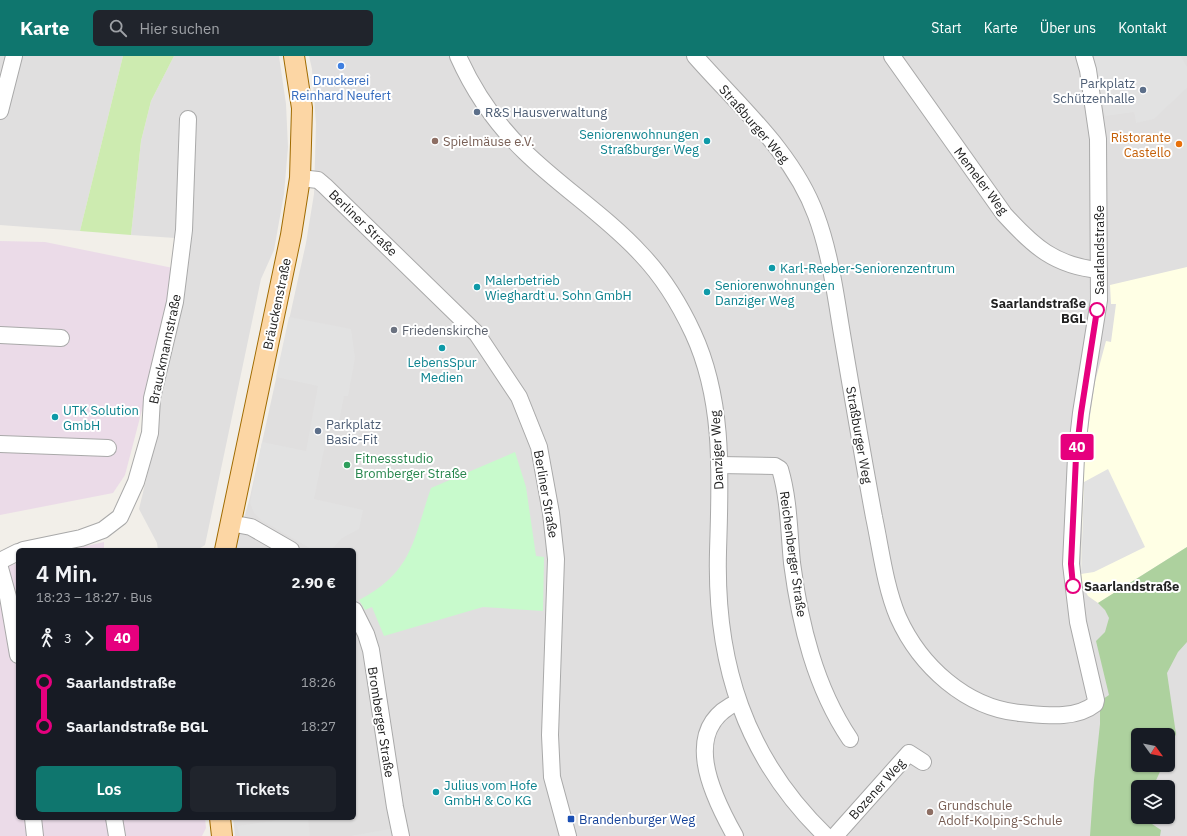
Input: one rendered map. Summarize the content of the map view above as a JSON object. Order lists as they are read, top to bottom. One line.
{"streets":{"main road":["Bräuckenstraße"],"street":["Straßburger Weg","Memeler Weg","Berliner Straße","Saarlandstraße","Brauckmannstraße","Danziger Weg","Reichenberger Straße","Bromberger Straße","Bozener Weg"]},"crossings":[["Straßburger Weg","Saarlandstraße"],["Memeler Weg","Saarlandstraße"],["Berliner Straße","Bräuckenstraße"],["Danziger Weg","Reichenberger Straße"]],"places":{"other":["Druckerei Reinhard Neufert","Parkplatz Schützenhalle","R&S Hausverwaltung","Spielmäuse e.V.","Seniorenwohnungen Straßburger Weg","Ristorante Castello","Karl-Reeber-Seniorenzentrum","Malerbetrieb Wieghardt u. Sohn GmbH","Seniorenwohnungen Danziger Weg","Saarlandstraße BGL","Friedenskirche","LebensSpur Medien","UTK Solution GmbH","Parkplatz Basic-Fit","Fitnessstudio Bromberger Straße","Saarlandstraße","Julius vom Hofe GmbH & Co KG","Grundschule Adolf-Kolping-Schule"],"transit":["Brandenburger Weg"]},"lines":["bus line 40"],"north":"bottom right","page":{"header":"Karte","search":"Hier suchen","nav":["Start","Karte","Über uns","Kontakt"],"on_map":"40","heading":["4 Min.","18:23 – 18:27 · Bus","2.90 €"],"legs":["3","40"],"list":[{"name":"Saarlandstraße","value":"18:26"},{"name":"Saarlandstraße BGL","value":"18:27"}],"buttons":["Los","Tickets"]}}
